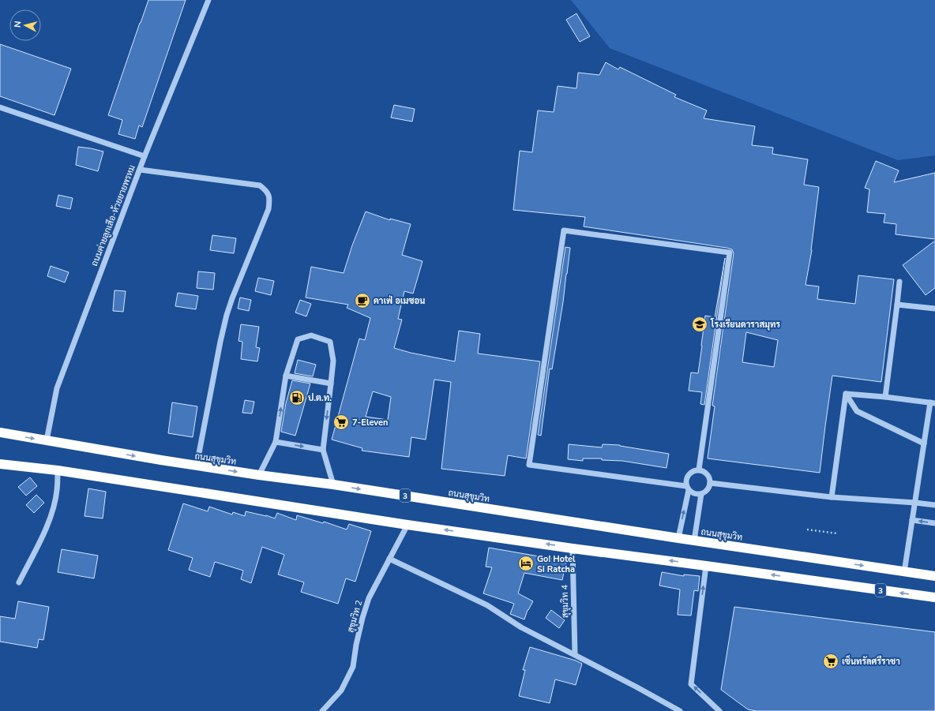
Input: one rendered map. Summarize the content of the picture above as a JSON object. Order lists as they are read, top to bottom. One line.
{"streets":{"highway":["ถนนสุขุมวิท","3"],"street":["ถนนค่ายลูกเสึอ-ห้วยยายพรหม","สุขุมวิท 4","สุขุมวิท 2"]},"crossings":[["ถนนค่ายลูกเสึอ-ห้วยยายพรหม","ถนนสุขุมวิท"],["3","สุขุมวิท 4"],["3","สุขุมวิท 2"]],"places":{"cafe":["คาเฟ่ อเมซอน"],"school or university":["โรงเรียนดาราสมุทร"],"fuel station":["ป.ต.ท."],"supermarket":["7-Eleven","เซ็นทรัลศรีราชา"],"hotel":["Go! Hotel Si Ratcha"]},"north":"left"}
